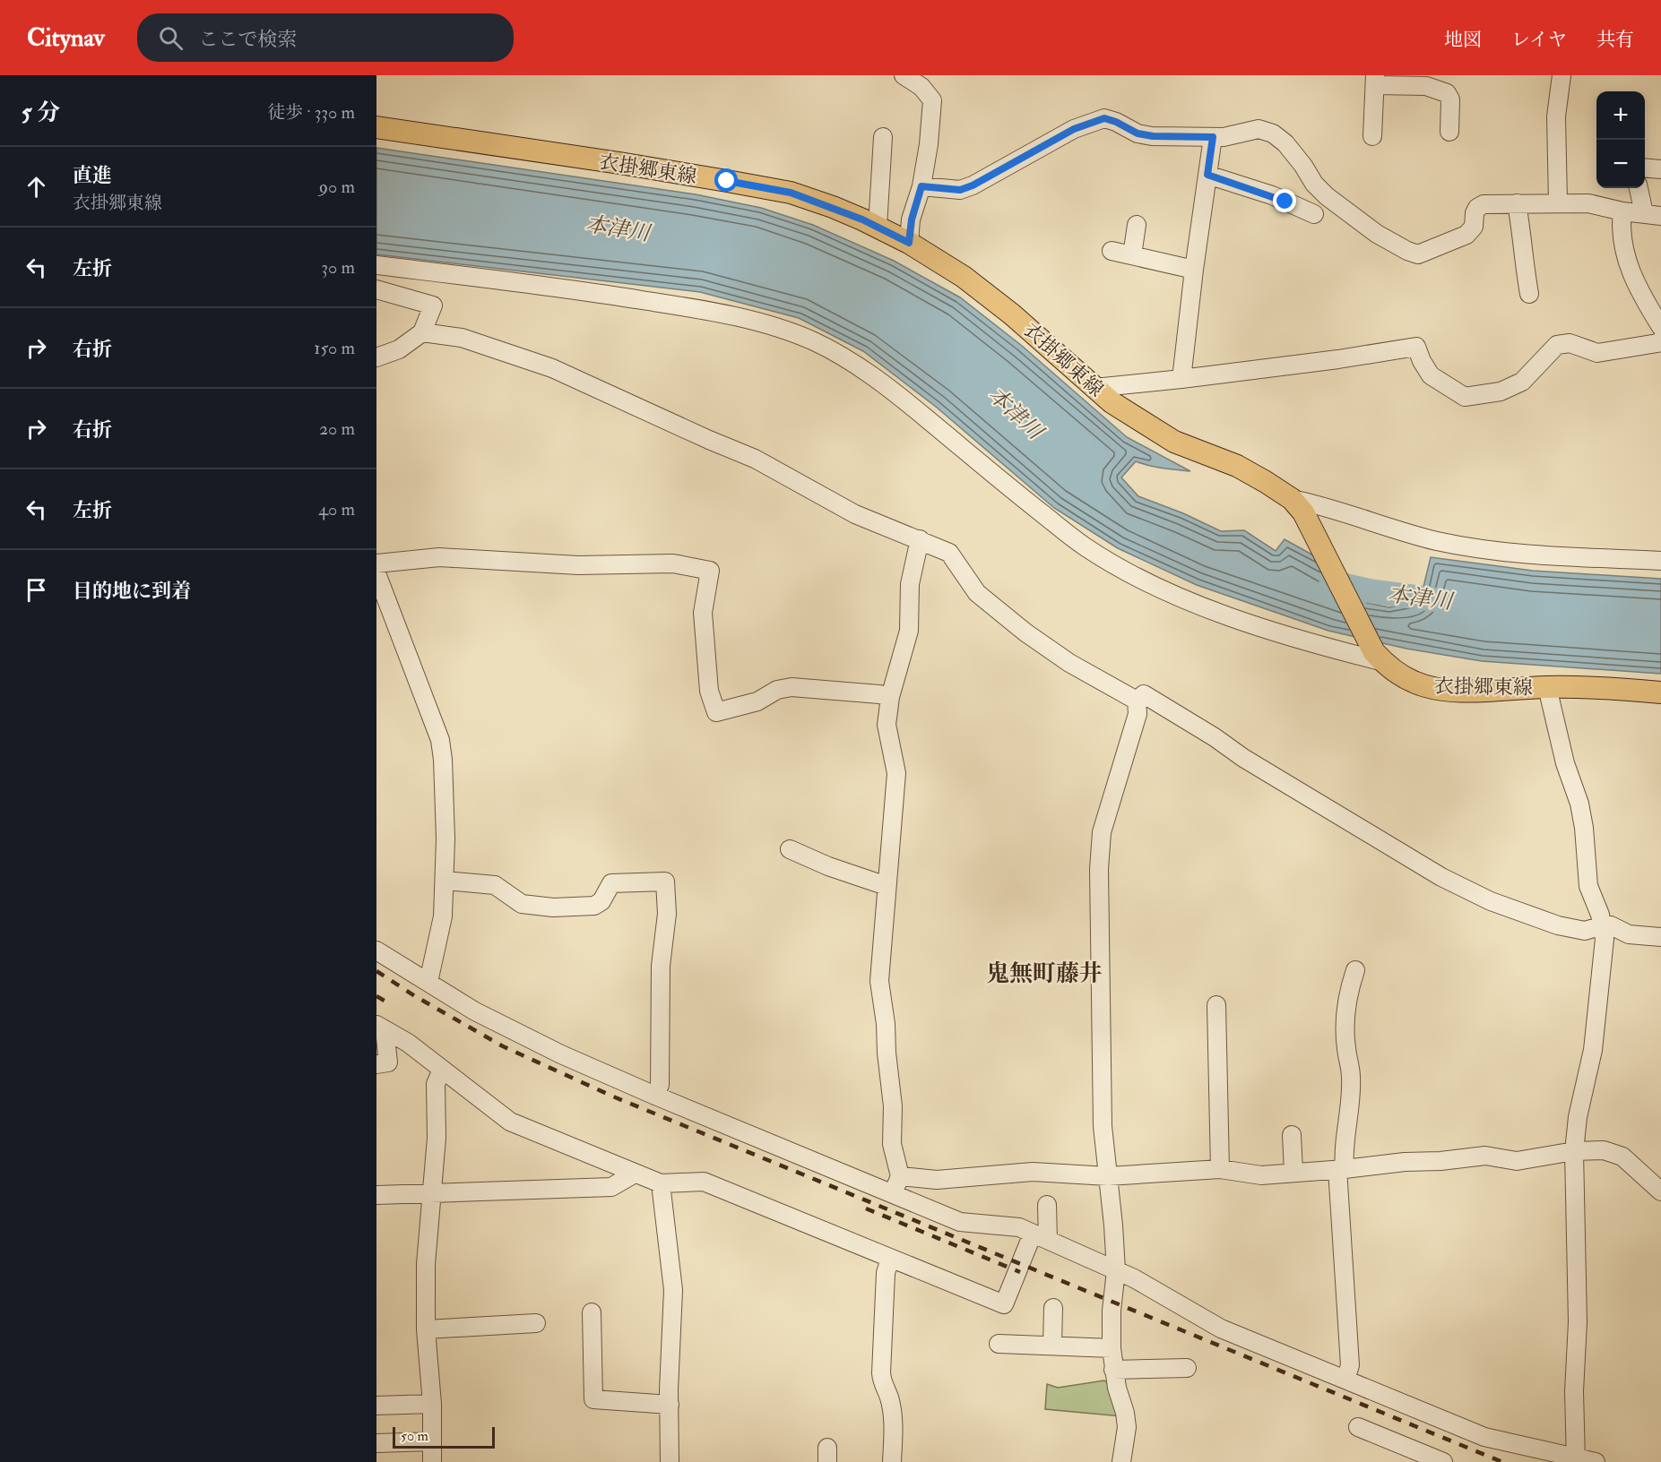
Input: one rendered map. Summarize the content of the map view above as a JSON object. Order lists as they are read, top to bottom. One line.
{"streets":{"main road":["衣掛郷東線"]},"districts":["鬼無町藤井"],"water":["本津川"],"scale_bar":"50 m","page":{"header":"Citynav","search":"ここで検索","nav":["地図","レイヤ","共有"],"heading":["5 分","徒歩 · 330 m"],"map_buttons":["+","−"],"list":[["直進","衣掛郷東線","90 m"],["左折","30 m"],["右折","150 m"],["右折","20 m"],["左折","40 m"],"目的地に到着"],"scale":"50 m"}}
